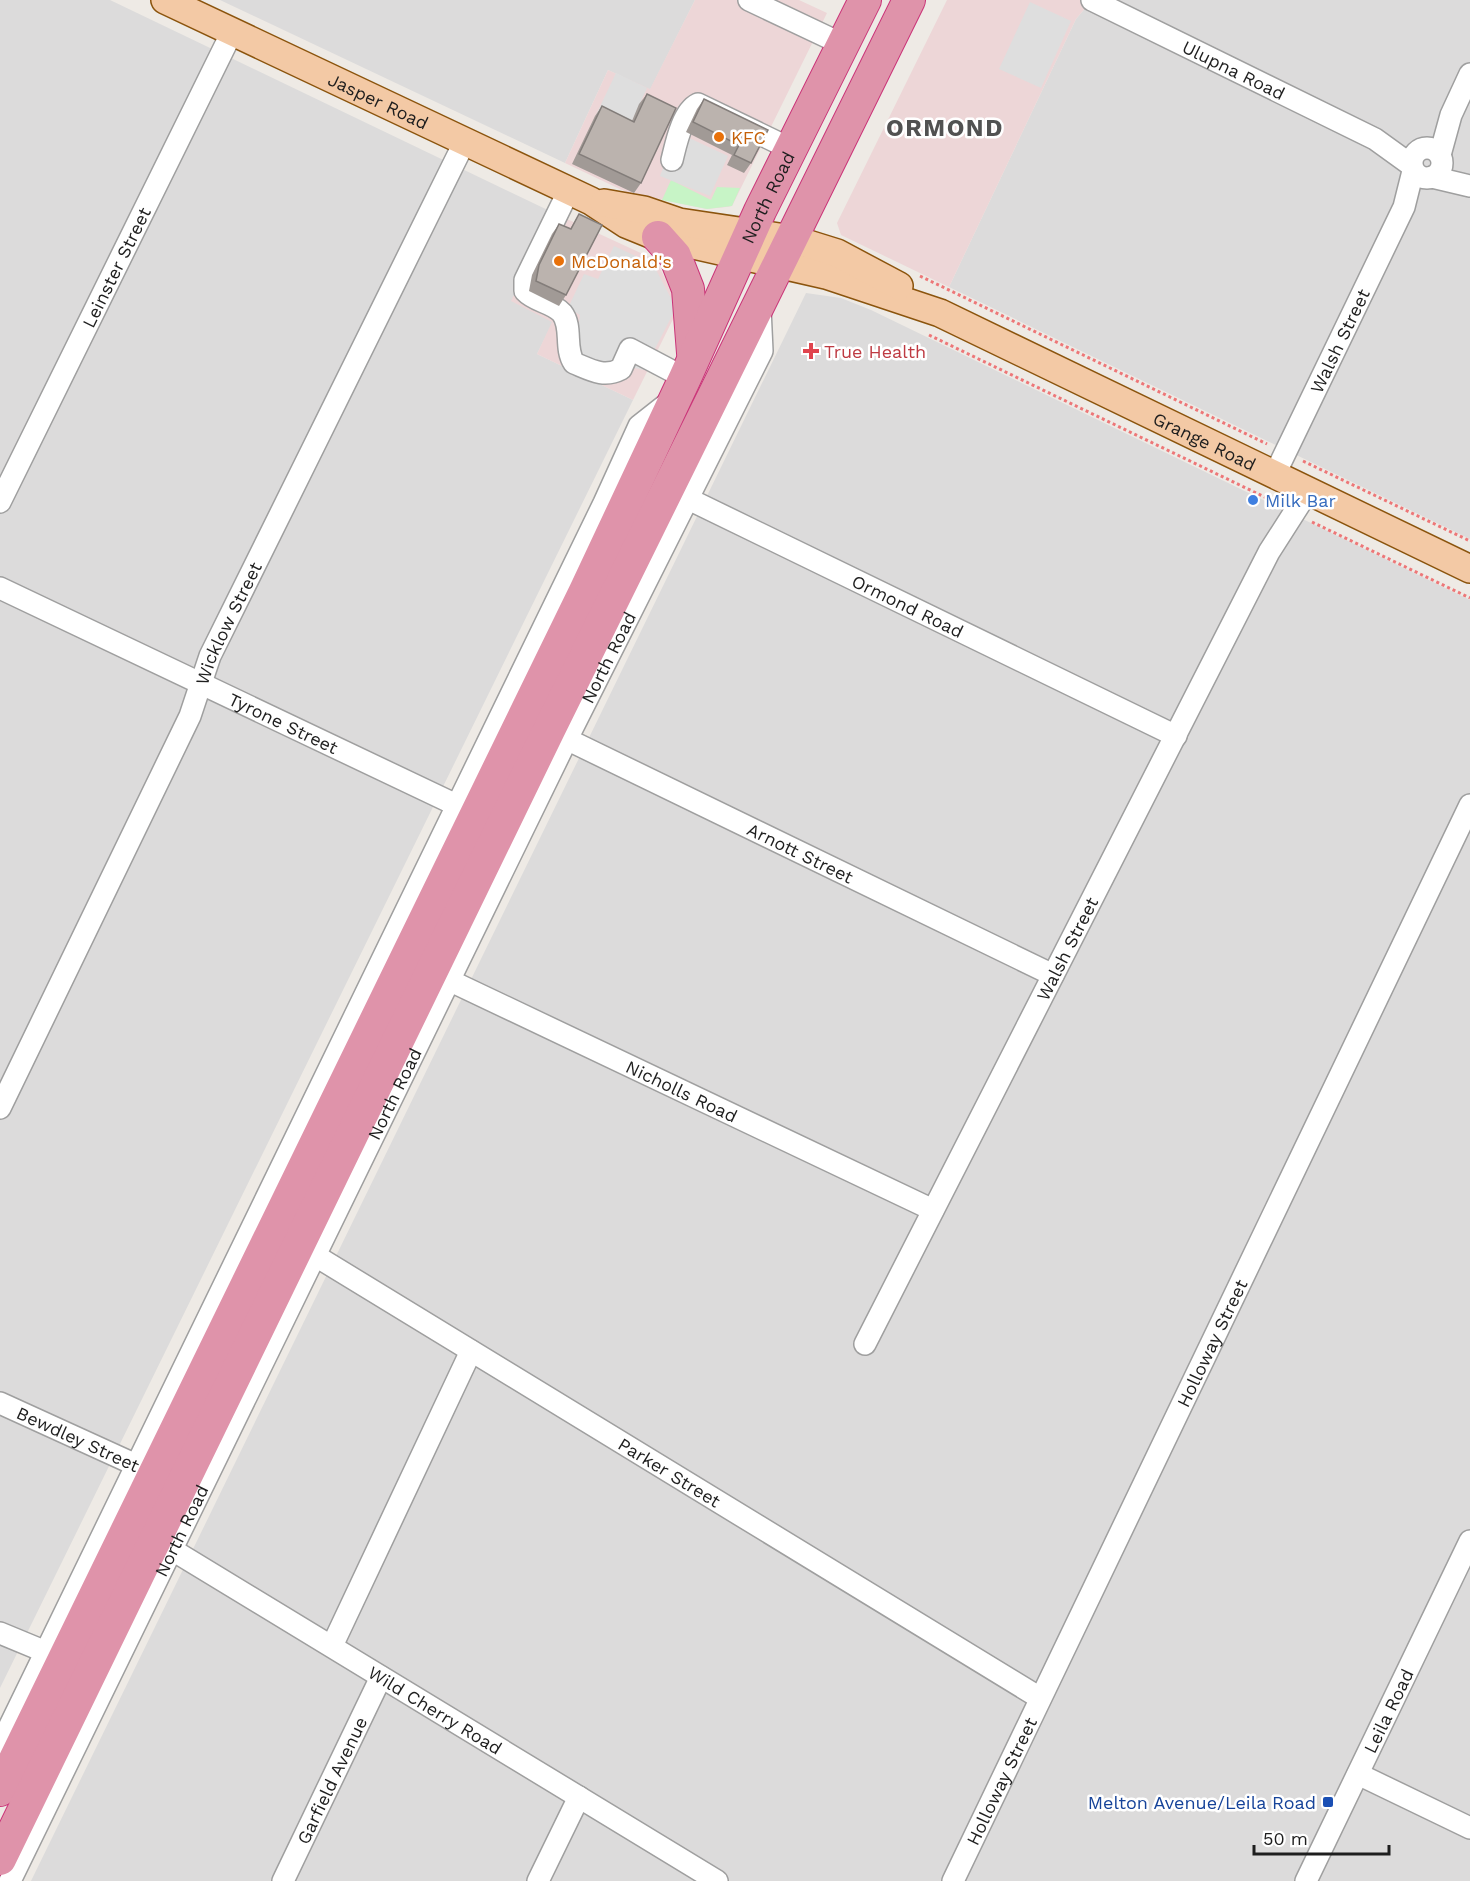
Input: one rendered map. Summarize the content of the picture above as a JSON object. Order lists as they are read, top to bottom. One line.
{"streets":{"highway":["North Road"],"main road":["Jasper Road","Grange Road"],"street":["Ulupna Road","Leinster Street","Walsh Street","Ormond Road","Wicklow Street","Tyrone Street","Arnott Street","Nicholls Road","Holloway Street","Bewdley Street","Parker Street","Wild Cherry Road","Leila Road","Garfield Avenue"]},"crossings":[["Ulupna Road","Walsh Street"],["Jasper Road","North Road"],["Jasper Road","Leinster Street"],["Jasper Road","Grange Road"],["Jasper Road","Wicklow Street"],["North Road","Grange Road"],["North Road","Ormond Road"],["North Road","Tyrone Street"],["North Road","Arnott Street"],["North Road","Nicholls Road"],["North Road","Bewdley Street"],["North Road","Parker Street"],["North Road","Wild Cherry Road"],["Walsh Street","Grange Road"],["Walsh Street","Ormond Road"],["Walsh Street","Arnott Street"],["Walsh Street","Nicholls Road"],["Wicklow Street","Tyrone Street"],["Holloway Street","Parker Street"],["Wild Cherry Road","Garfield Avenue"]],"districts":["ORMOND"],"places":{"other":["KFC","McDonald's","Milk Bar"],"health":["True Health"],"transit":["Melton Avenue/Leila Road"]},"scale_bar":"50 m"}
